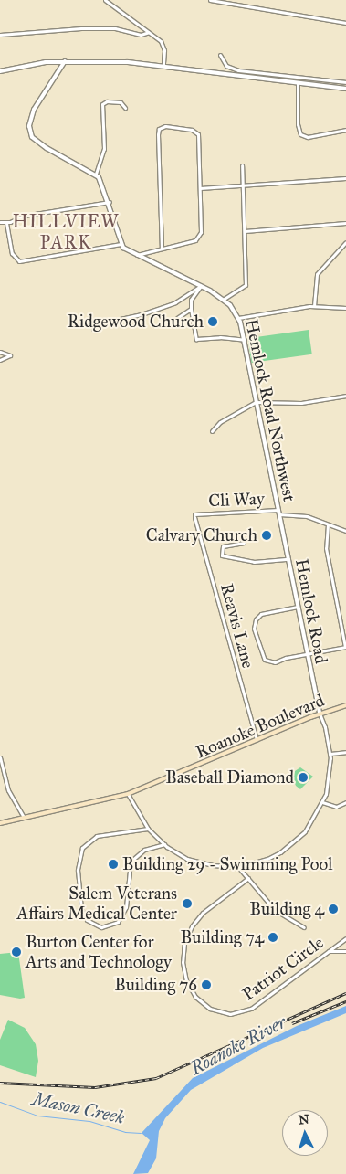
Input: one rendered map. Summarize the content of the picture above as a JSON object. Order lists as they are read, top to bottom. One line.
{"streets":{"main road":["Roanoke Boulevard"],"street":["Hemlock Road Northwest","Cli Way","Hemlock Road","Reavis Lane","Patriot Circle"]},"crossings":[["Hemlock Road Northwest","Cli Way"],["Hemlock Road Northwest","Hemlock Road"],["Cli Way","Hemlock Road"],["Cli Way","Reavis Lane"],["Hemlock Road","Roanoke Boulevard"],["Reavis Lane","Roanoke Boulevard"]],"districts":["HILLVIEW PARK"],"water":["Roanoke River","Mason Creek"],"places":["Ridgewood Church","Calvary Church","Baseball Diamond","Building 29 - Swimming Pool","Salem Veterans Affairs Medical Center","Building 4","Building 74","Burton Center for Arts and Technology","Building 76"],"north":"top"}
